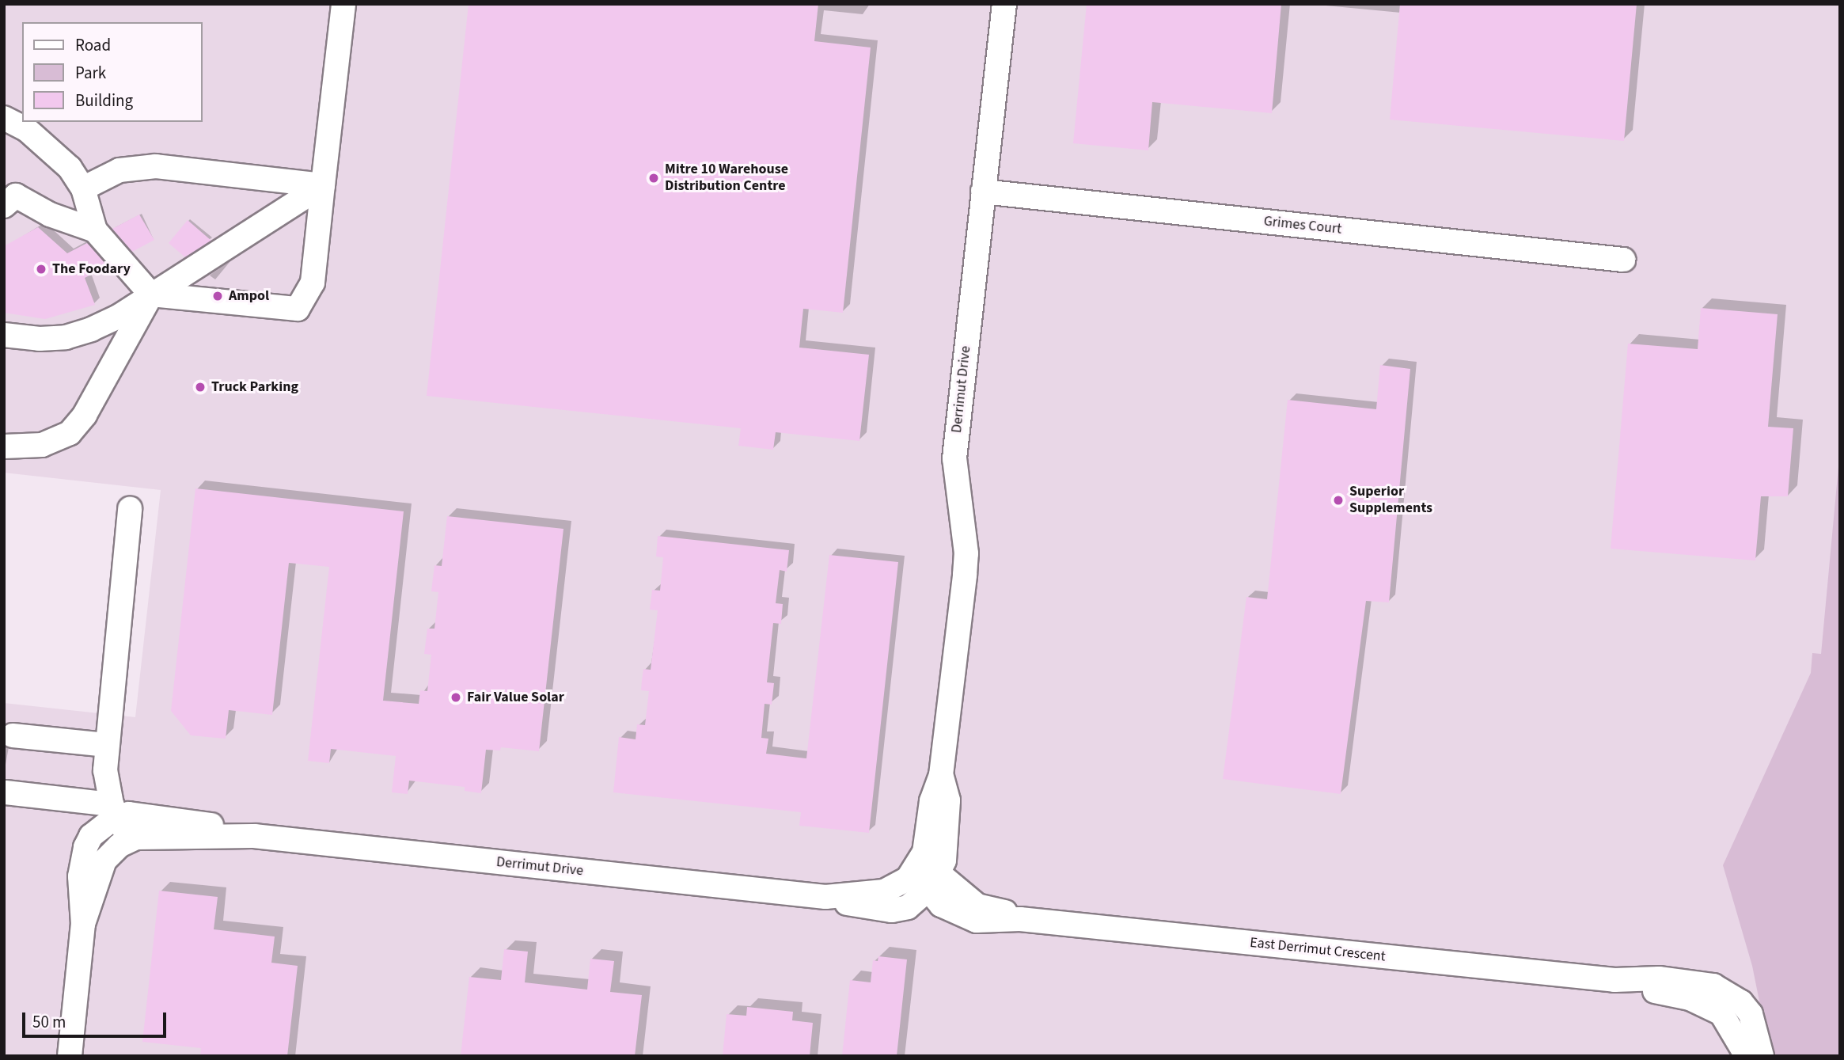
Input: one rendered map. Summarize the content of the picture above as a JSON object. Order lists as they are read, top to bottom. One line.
{"streets":{"street":["Grimes Court","Derrimut Drive","East Derrimut Crescent"]},"crossings":[["Grimes Court","Derrimut Drive"],["Derrimut Drive","East Derrimut Crescent"]],"places":["Mitre 10 Warehouse Distribution Centre","The Foodary","Ampol","Truck Parking","Superior Supplements","Fair Value Solar"],"legend":["Road","Park","Building"],"scale_bar":"50 m"}
